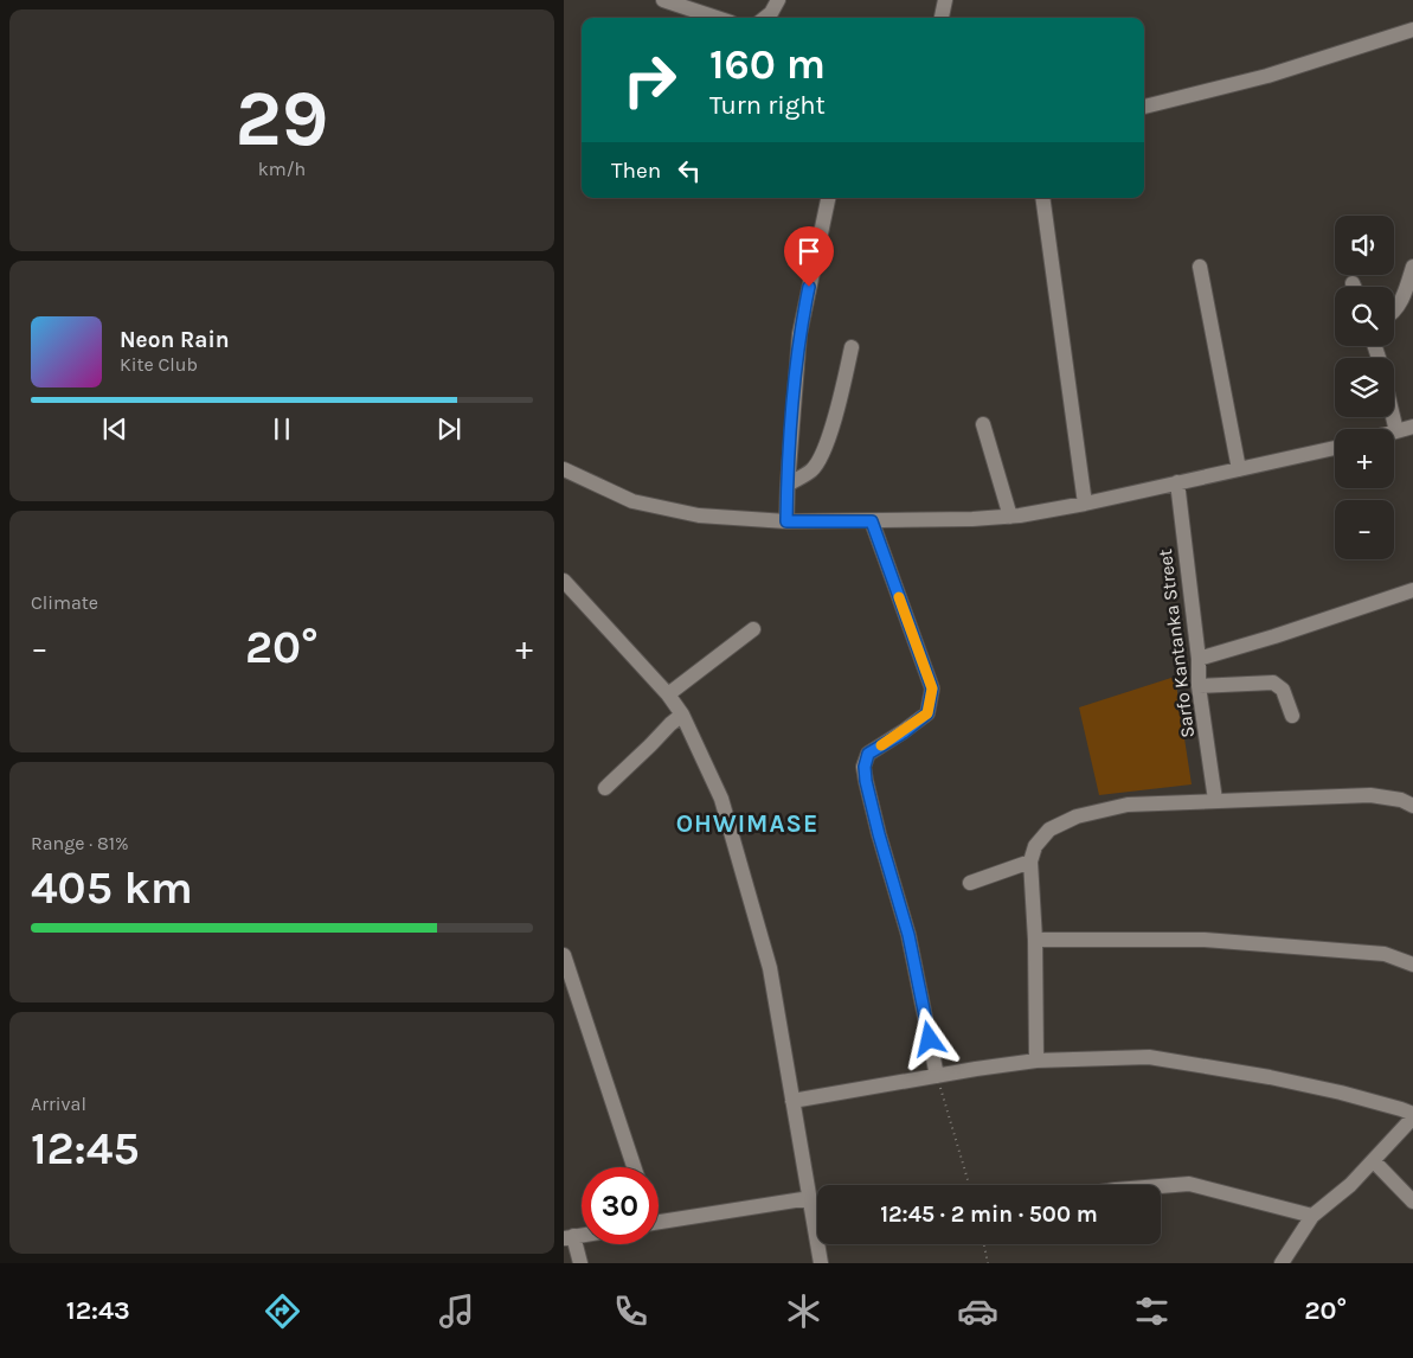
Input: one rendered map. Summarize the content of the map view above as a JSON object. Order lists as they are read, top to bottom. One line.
{"streets":{"street":["Sarfo Kantanka Street"]},"districts":["OHWIMASE"],"page":{"tile":[["29","km/h"],"Climate",["Range · 81%","405 km"],["Arrival","12:45"]],"turn":["160 m","Turn right"],"then":"Then","map_buttons":["+","−"],"song":["Neon Rain","Kite Club"],"heat":["−","20°","+"],"limit":"30","trip":"12:45 · 2 min · 500 m","tabs":["12:43","20°"]}}
